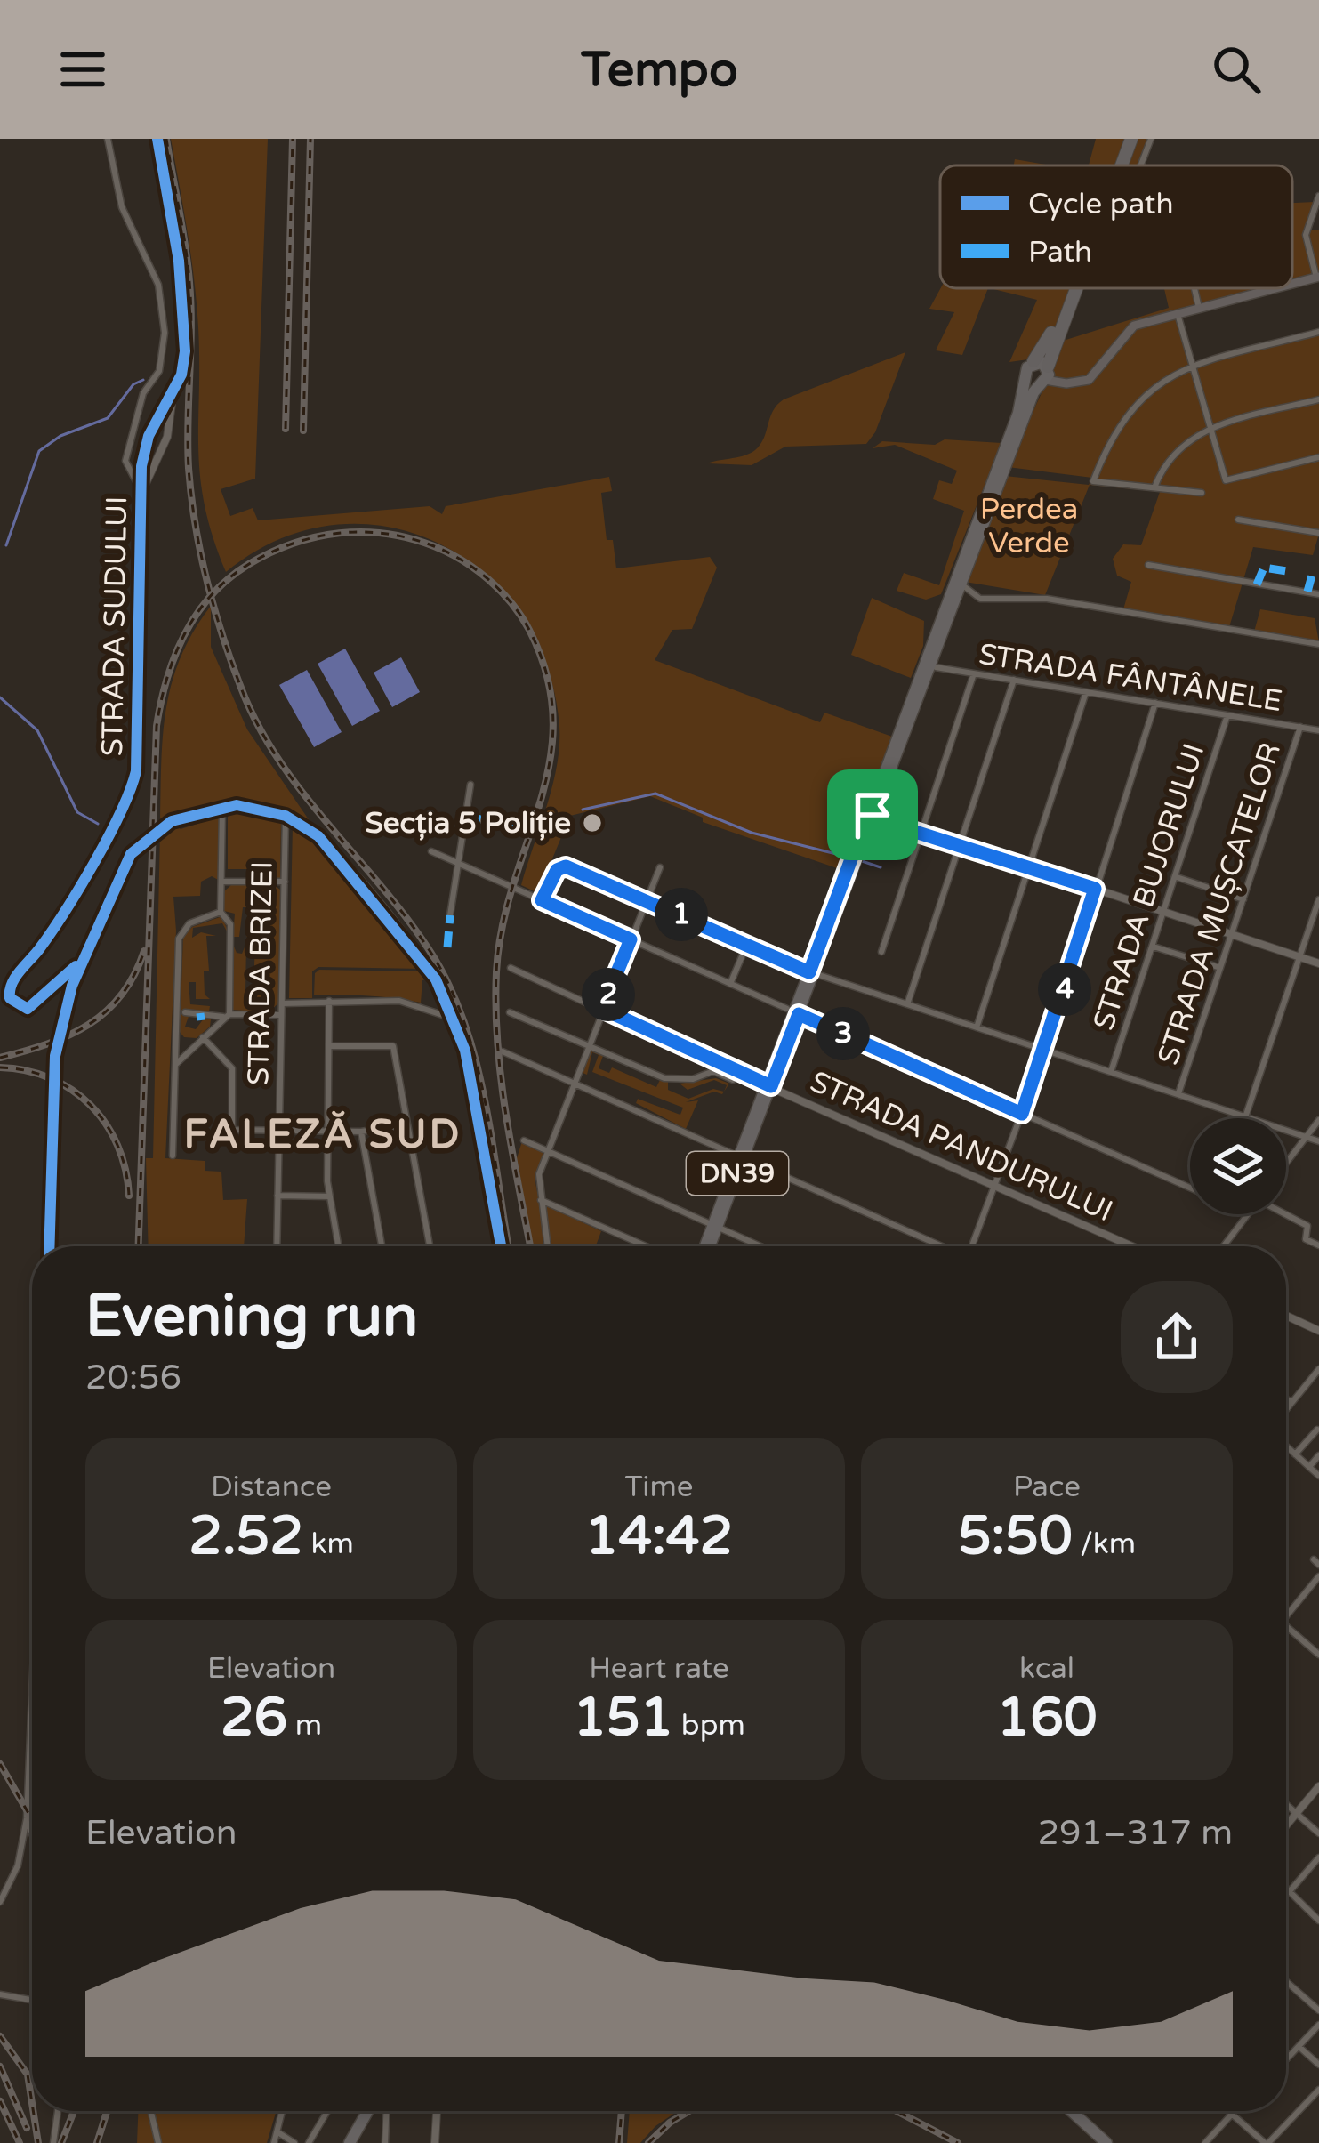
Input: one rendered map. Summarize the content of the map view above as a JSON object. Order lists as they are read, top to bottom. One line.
{"streets":{"highway":["DN39"],"street":["STRADA SUDULUI","STRADA FÂNTÂNELE","STRADA BUJORULUI","STRADA MUȘCATELOR","STRADA BRIZEI","STRADA PANDURULUI"]},"crossings":[["STRADA FÂNTÂNELE","STRADA BUJORULUI"],["STRADA FÂNTÂNELE","STRADA MUȘCATELOR"],["STRADA PANDURULUI","DN39"]],"districts":["FALEZĂ SUD"],"parks":["Perdea Verde"],"places":["Secția 5 Poliție"],"legend":["Cycle path","Path"],"page":{"header":"Tempo","pins":["1","4","2","3"],"heading":["Evening run","20:56"],"stats":[["Distance","2.52 km"],["Time","14:42"],["Pace","5:50 /km"],["Elevation","26 m"],["Heart rate","151 bpm"],["kcal","160"]],"chart":["Elevation","291–317 m"]}}
